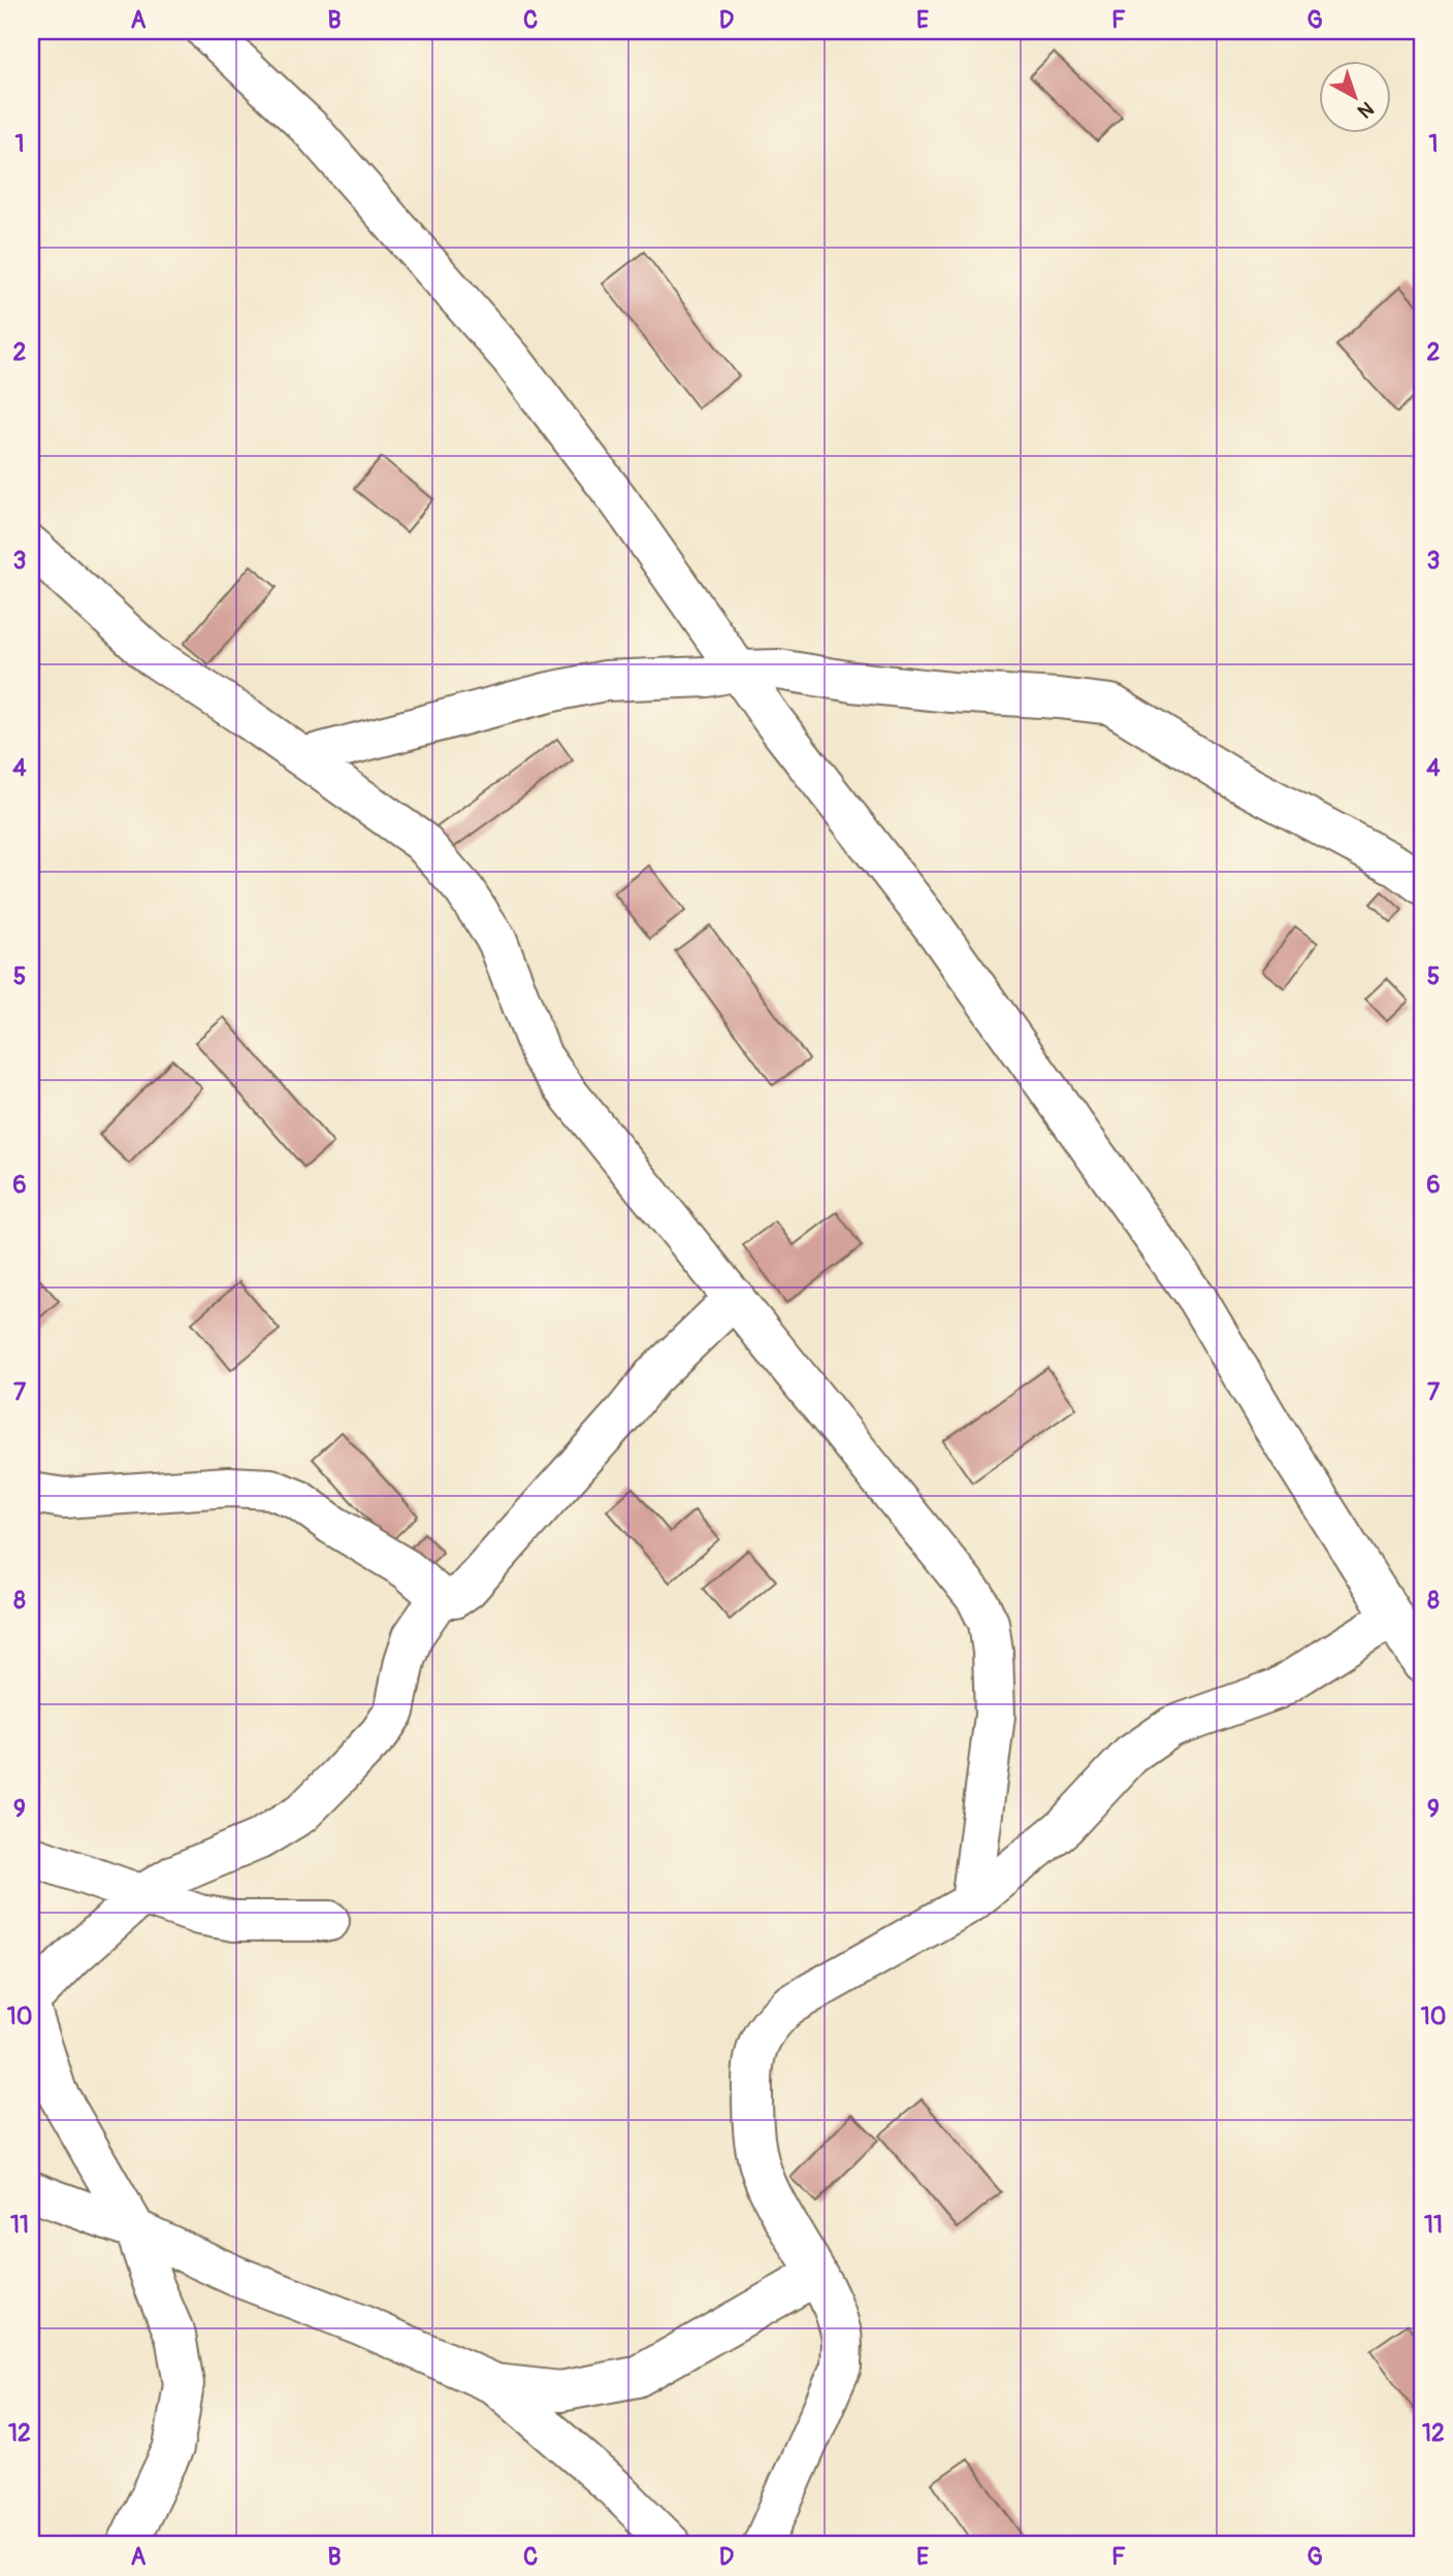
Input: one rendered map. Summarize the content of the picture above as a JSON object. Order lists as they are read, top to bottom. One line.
{"north":"bottom right","grid":{"columns":["A","B","C","D","E","F","G"],"rows":["1","2","3","4","5","6","7","8","9","10","11","12"]}}
